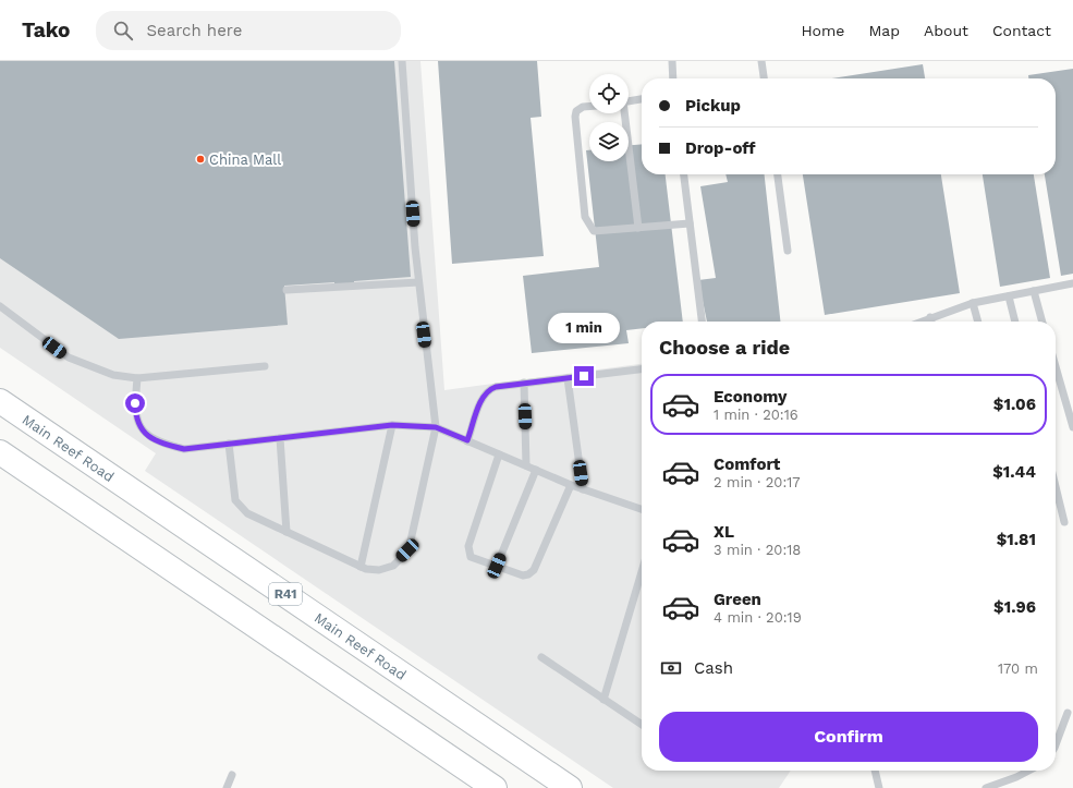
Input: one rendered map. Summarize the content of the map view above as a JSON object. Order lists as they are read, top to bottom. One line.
{"streets":{"main road":["Main Reef Road","R41"]},"places":["China Mall"],"page":{"header":"Tako","search":"Search here","nav":["Home","Map","About","Contact"],"banner":["Pickup","Drop-off"],"bubble":"1 min","heading":"Choose a ride","list":[{"name":"Economy","note":"1 min · 20:16","value":"$1.06"},{"name":"Comfort","note":"2 min · 20:17","value":"$1.44"},{"name":"XL","note":"3 min · 20:18","value":"$1.81"},{"name":"Green","note":"4 min · 20:19","value":"$1.96"}],"pay":["Cash","170 m"],"buttons":"Confirm"}}
